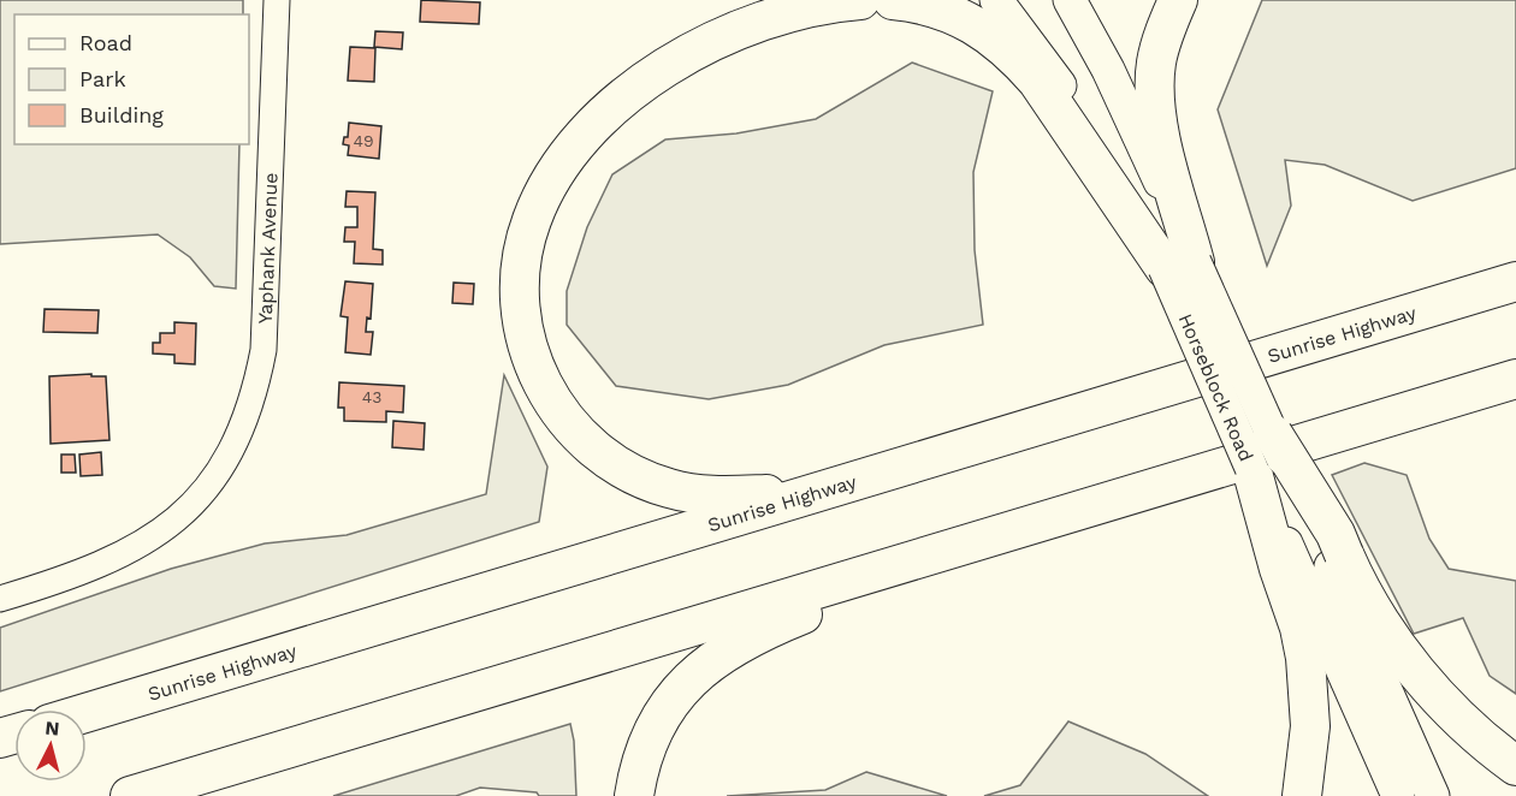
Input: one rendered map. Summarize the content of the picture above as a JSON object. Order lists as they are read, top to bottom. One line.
{"streets":{"highway":["Sunrise Highway"],"main road":["Horseblock Road"],"street":["Yaphank Avenue"]},"house_numbers":["49","43"],"legend":["Road","Park","Building"],"north":"top"}
